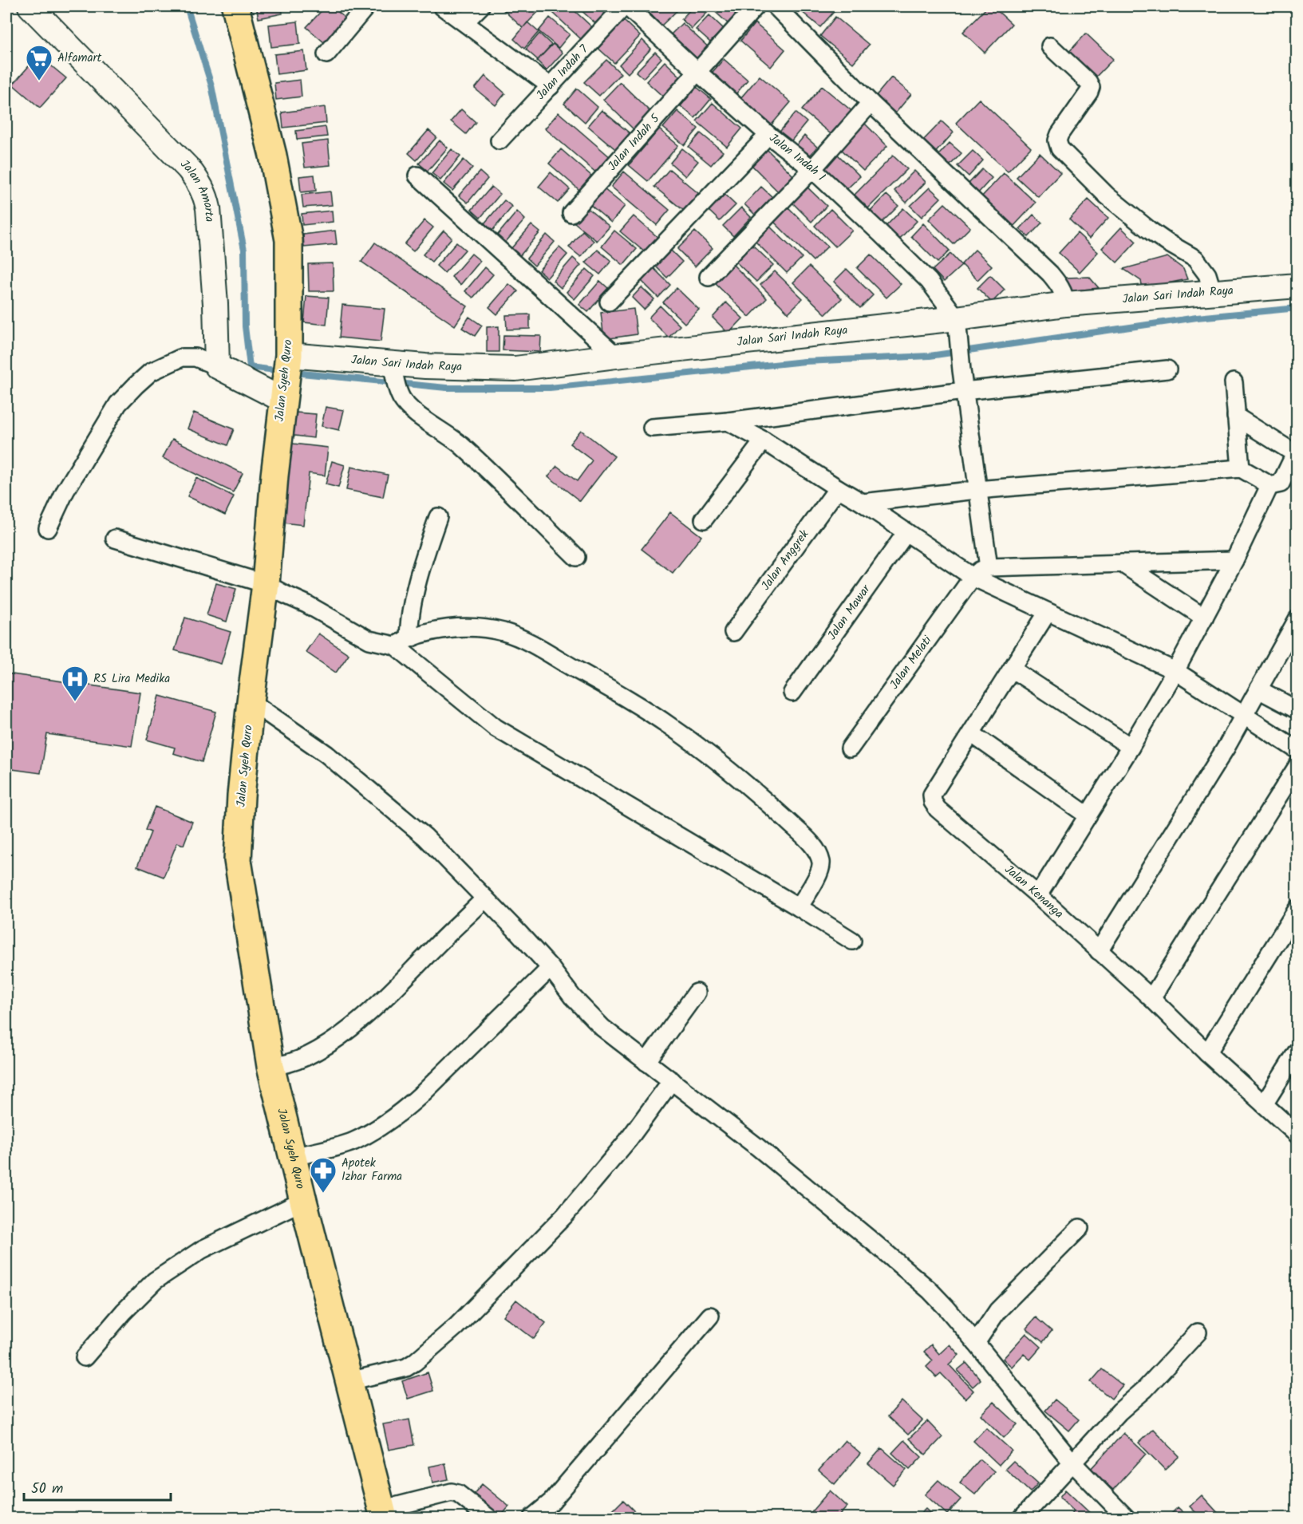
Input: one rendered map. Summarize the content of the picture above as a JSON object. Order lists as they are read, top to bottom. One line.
{"streets":{"main road":["Jalan Syeh Quro"],"street":["Jalan Indah 7","Jalan Indah 5","Jalan Indah 1","Jalan Amarta","Jalan Sari Indah Raya","Jalan Anggrek","Jalan Mawar","Jalan Melati","Jalan Kenanga"]},"crossings":[["Jalan Indah 7","Jalan Indah 1"],["Jalan Indah 5","Jalan Indah 1"],["Jalan Indah 1","Jalan Sari Indah Raya"],["Jalan Sari Indah Raya","Jalan Syeh Quro"]],"places":{"supermarket":["Alfamart"],"hospital":["RS Lira Medika"],"pharmacy":["Apotek Izhar Farma"]},"scale_bar":"50 m"}
